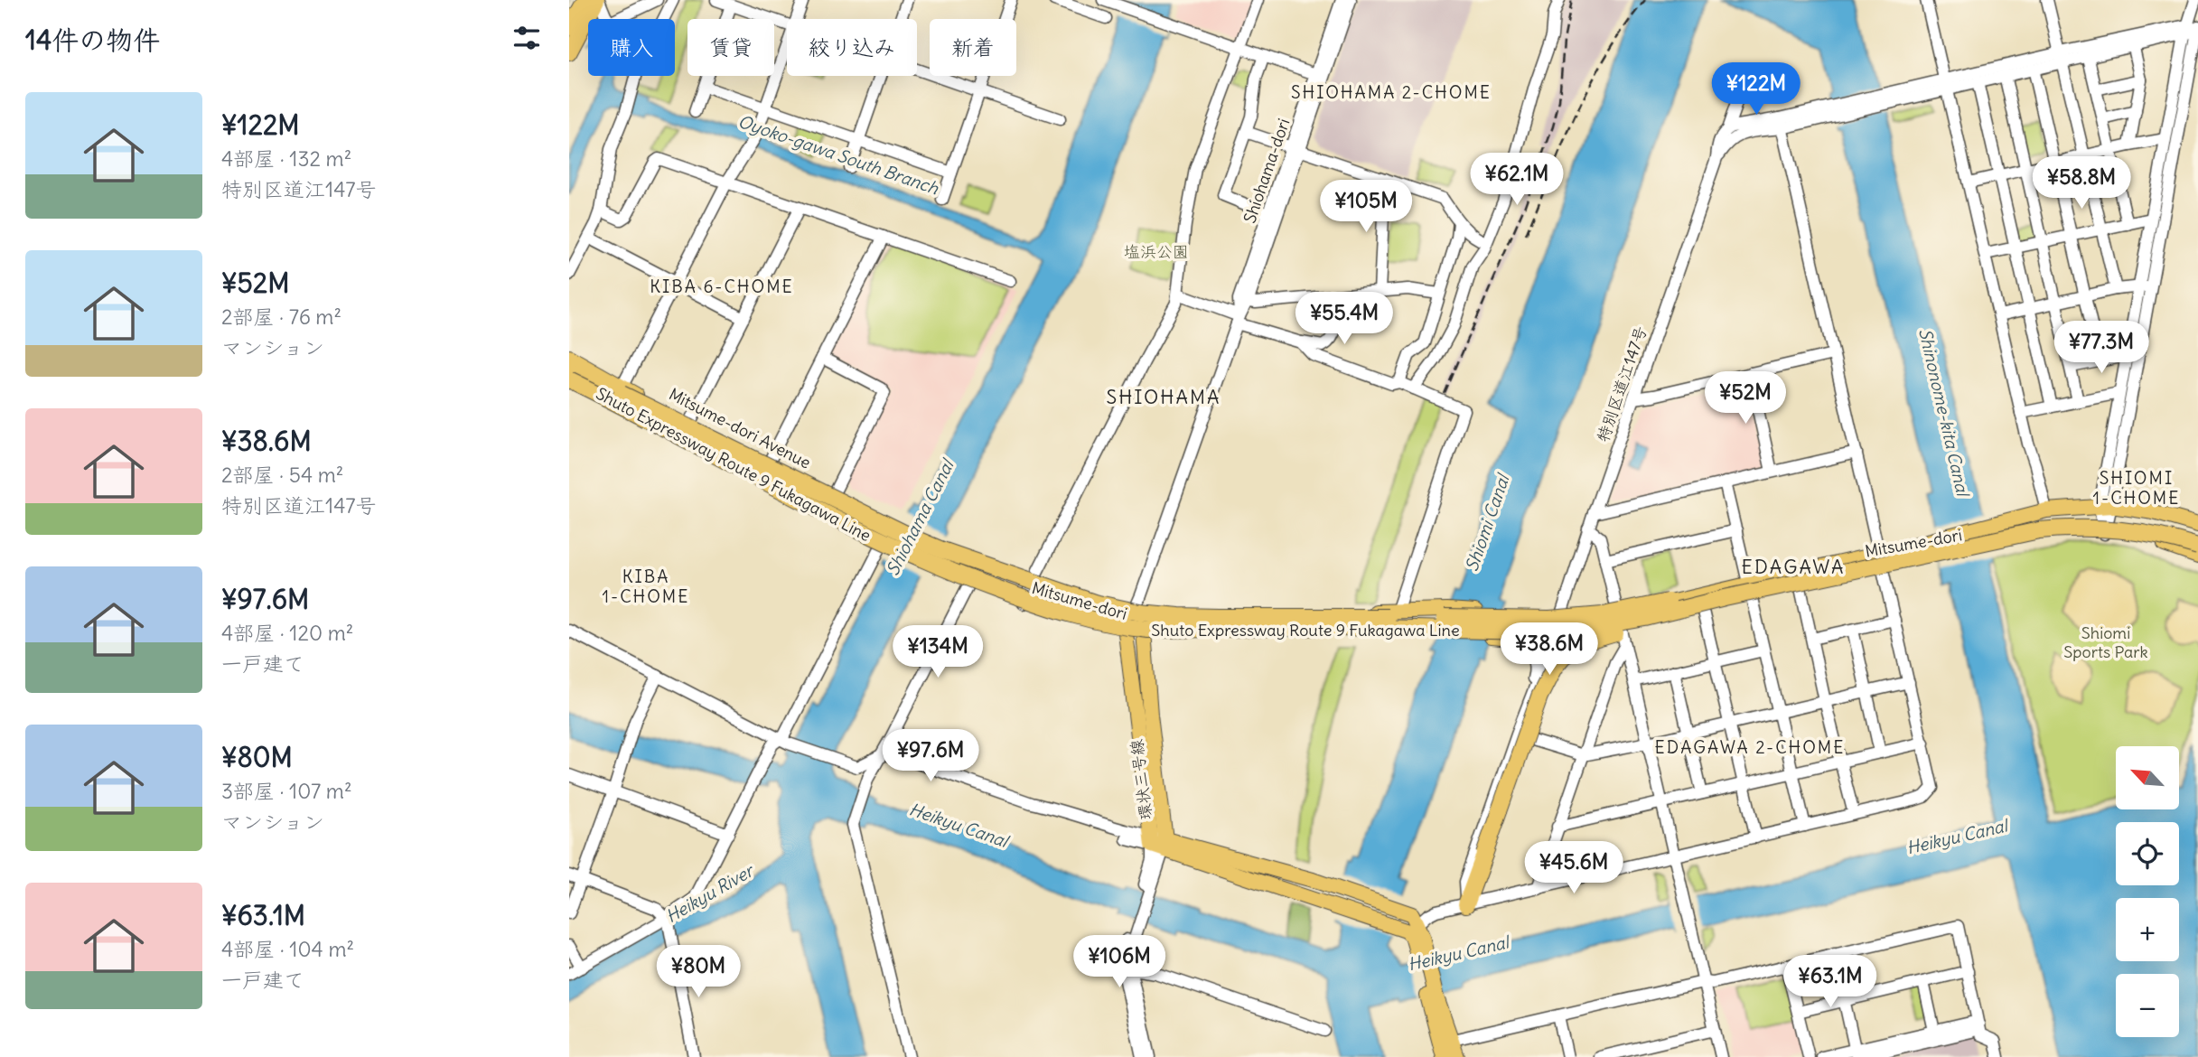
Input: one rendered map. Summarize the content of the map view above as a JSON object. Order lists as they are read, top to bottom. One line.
{"streets":{"highway":["Shuto Expressway Route 9 Fukagawa Line"],"main road":["Mitsume-dori Avenue","Mitsume-dori","環状三号線"],"street":["Shiohama-dori","特別区道江147号"]},"crossings":[["Shiohama-dori","Mitsume-dori"],["Shiohama-dori","環状三号線"],["特別区道江147号","Mitsume-dori"],["Shuto Expressway Route 9 Fukagawa Line","Mitsume-dori"],["Mitsume-dori","環状三号線"]],"districts":["SHIOHAMA 2-CHOME","KIBA 6-CHOME","SHIOHAMA","SHIOMI 1-CHOME","EDAGAWA","KIBA 1-CHOME","EDAGAWA 2-CHOME"],"water":["Oyoko-gawa South Branch","Shinonome-kita Canal","Shiohama Canal","Shiomi Canal","Heikyu Canal","Heikyu River"],"parks":["塩浜公園","Shiomi Sports Park"],"north":"top left","page":{"heading":"14件の物件","chip":["購入","賃貸","絞り込み","新着"],"price":["¥122M","¥62.1M","¥58.8M","¥105M","¥55.4M","¥77.3M","¥52M","¥38.6M","¥134M","¥97.6M","¥45.6M","¥106M","¥80M","¥63.1M"],"list":[{"name":"¥122M","note":"4部屋 · 132 m² · 特別区道江147号"},{"name":"¥52M","note":"2部屋 · 76 m² · マンション"},{"name":"¥38.6M","note":"2部屋 · 54 m² · 特別区道江147号"},{"name":"¥97.6M","note":"4部屋 · 120 m² · 一戸建て"},{"name":"¥80M","note":"3部屋 · 107 m² · マンション"},{"name":"¥63.1M","note":"4部屋 · 104 m² · 一戸建て"}],"map_buttons":["+","−"]}}
